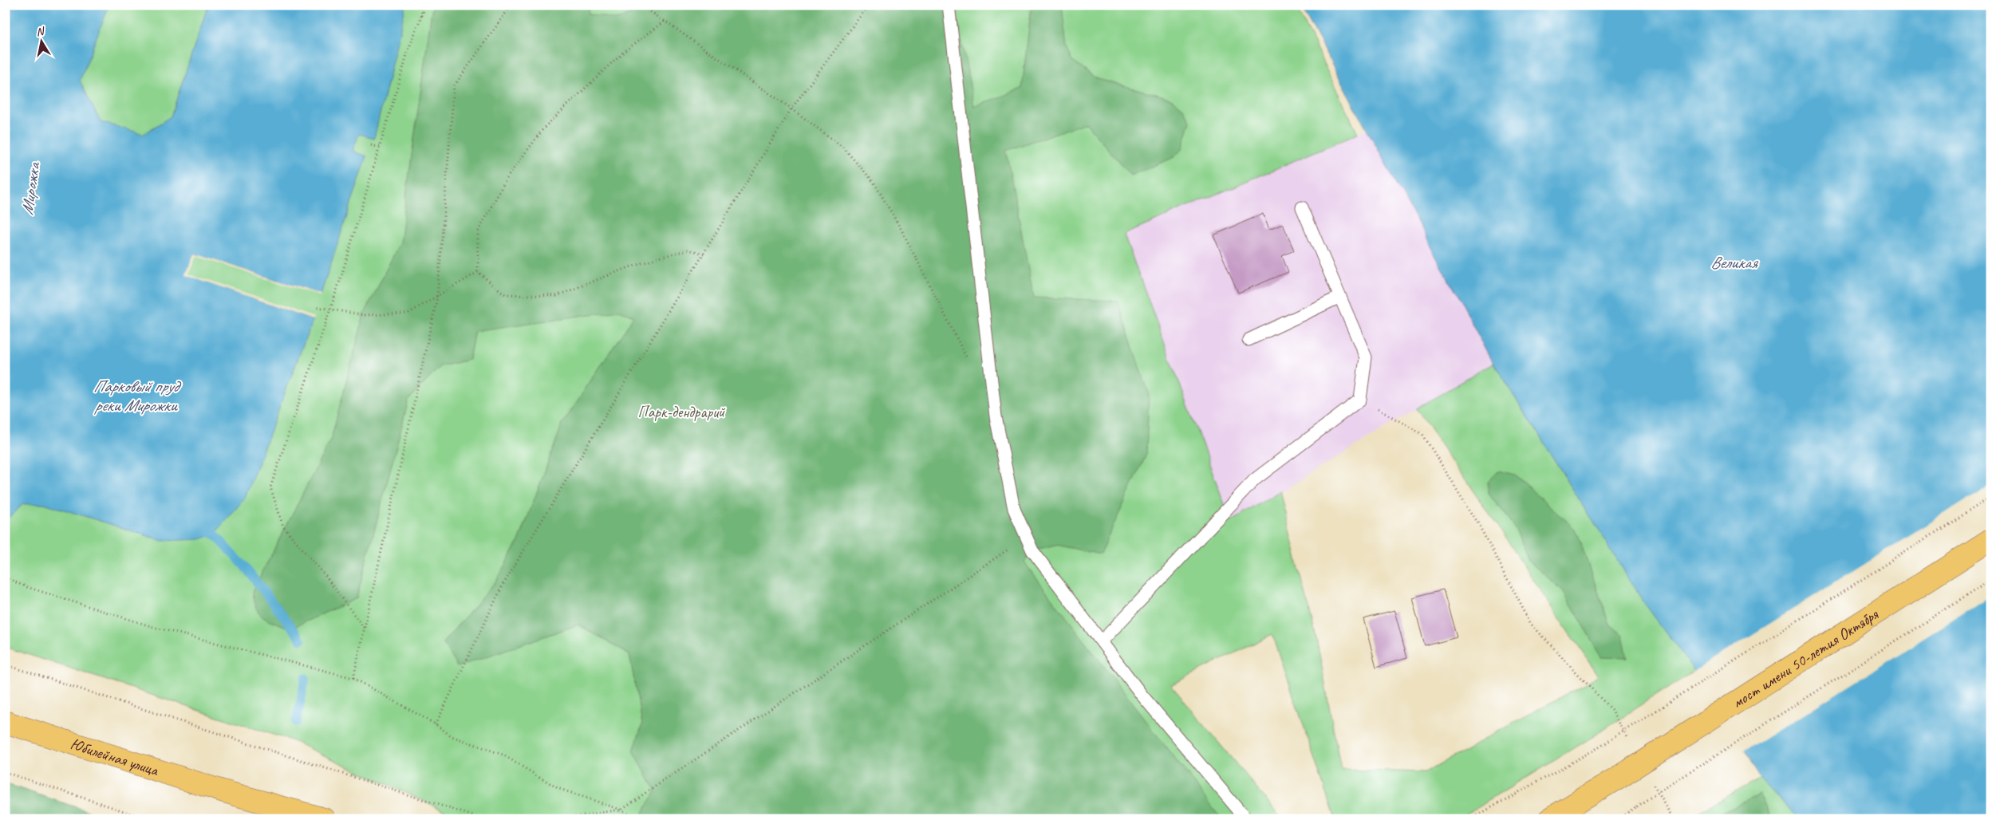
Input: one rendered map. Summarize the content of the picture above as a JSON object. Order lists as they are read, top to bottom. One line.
{"streets":{"main road":["мост имени 50-летия Октября","Юбилейная улица"]},"water":["Мирожка","Великая","Парковый пруд реки Мирожки"],"parks":["Парк-дендрарий"],"north":"top"}
